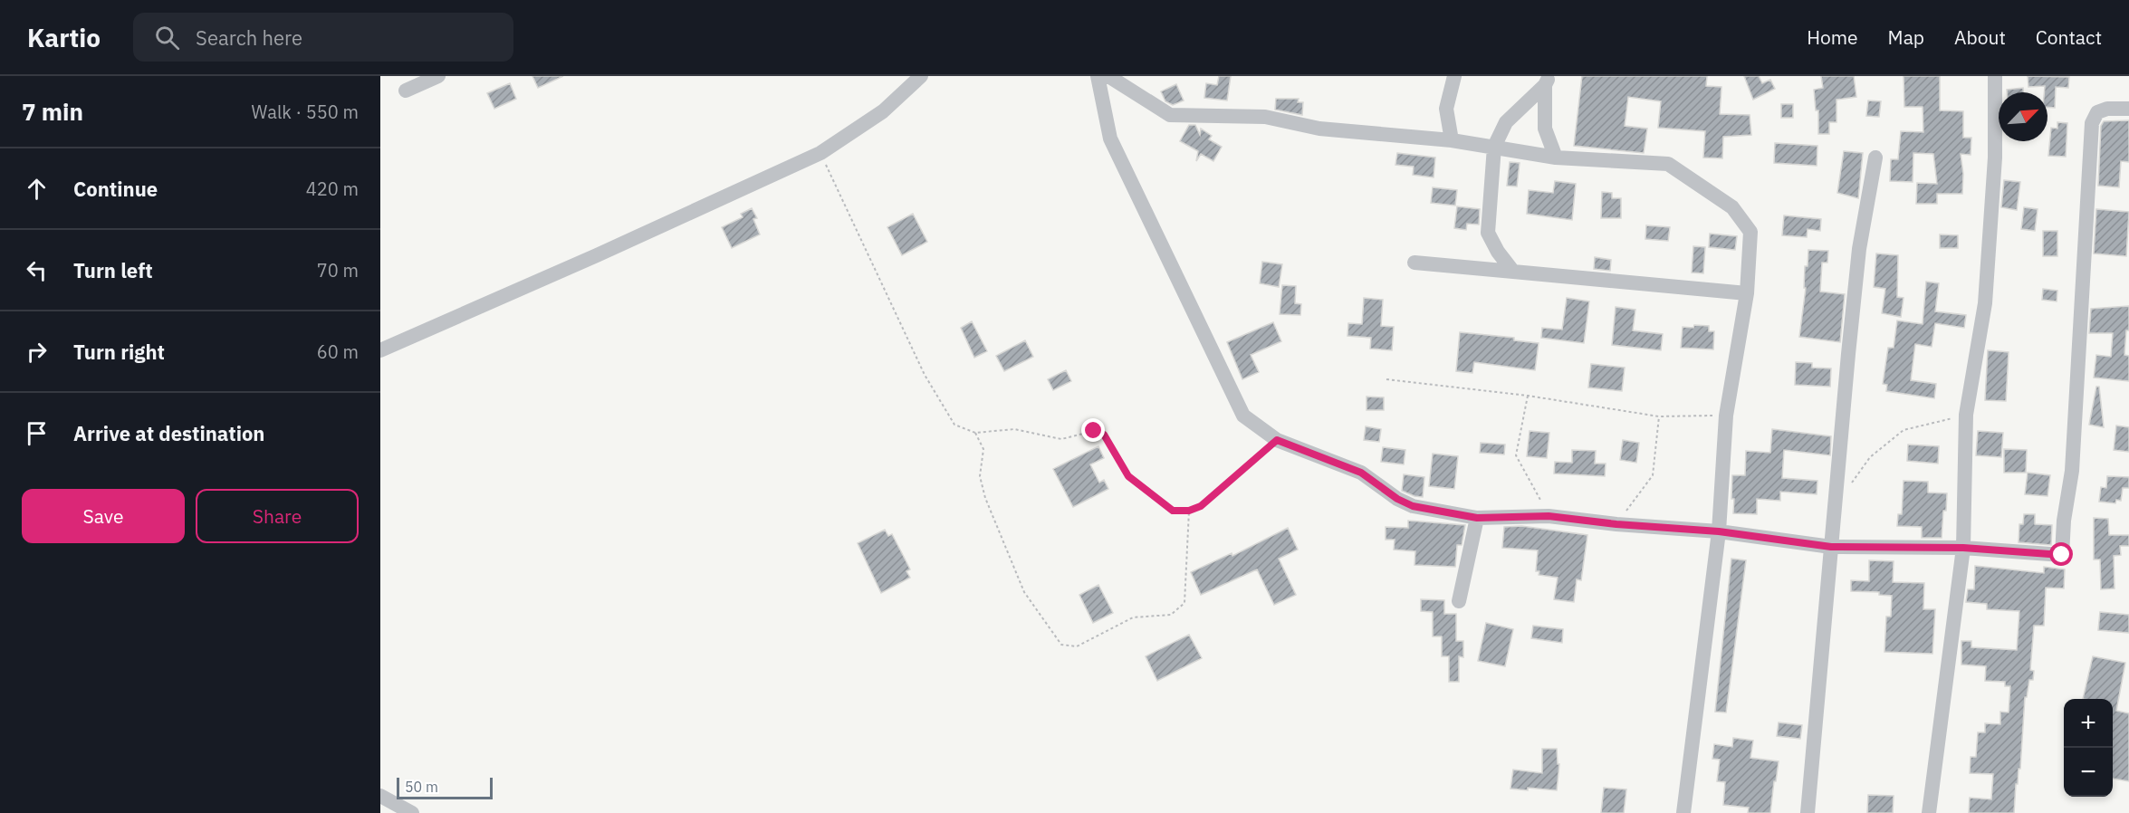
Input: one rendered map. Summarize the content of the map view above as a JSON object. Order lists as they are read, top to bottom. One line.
{"scale_bar":"50 m","north":"top right","page":{"header":"Kartio","search":"Search here","nav":["Home","Map","About","Contact"],"heading":["7 min","Walk · 550 m"],"list":[["Continue","420 m"],["Turn left","70 m"],["Turn right","60 m"],"Arrive at destination"],"buttons":["Save","Share"],"map_buttons":["+","−"],"scale":"50 m"}}
